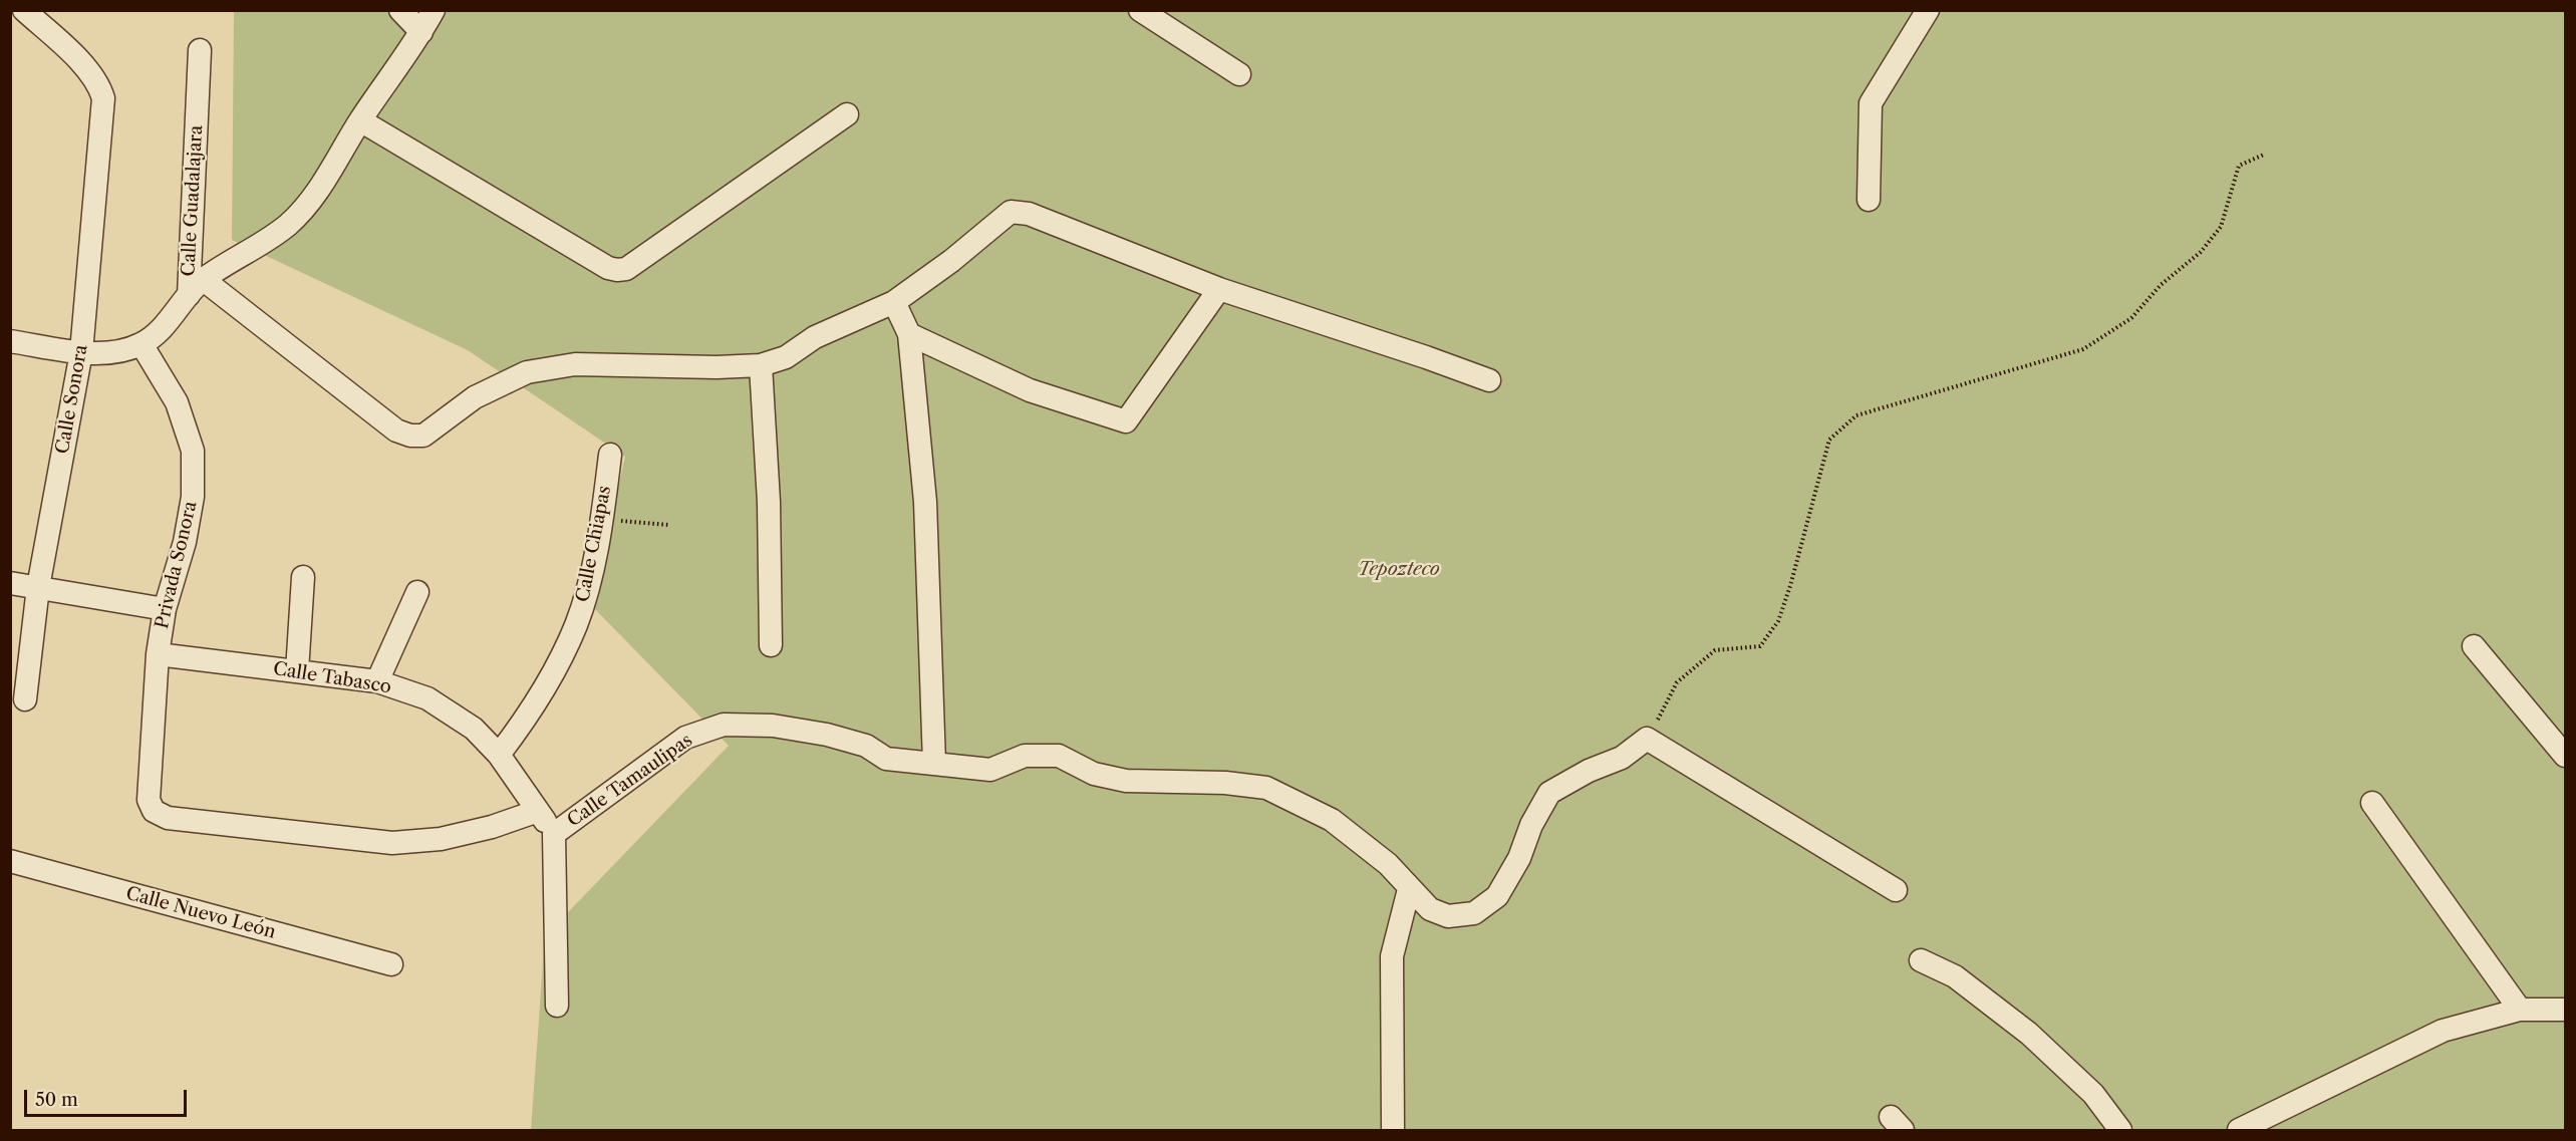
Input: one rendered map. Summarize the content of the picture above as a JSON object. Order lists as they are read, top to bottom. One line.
{"streets":{"street":["Calle Guadalajara","Calle Sonora","Calle Chiapas","Privada Sonora","Calle Tabasco","Calle Tamaulipas","Calle Nuevo León"]},"crossings":[["Calle Guadalajara","Calle Sonora"],["Calle Guadalajara","Privada Sonora"],["Calle Chiapas","Calle Tabasco"],["Privada Sonora","Calle Tabasco"],["Privada Sonora","Calle Tamaulipas"],["Calle Tabasco","Calle Tamaulipas"]],"parks":["Tepozteco"],"scale_bar":"50 m"}
